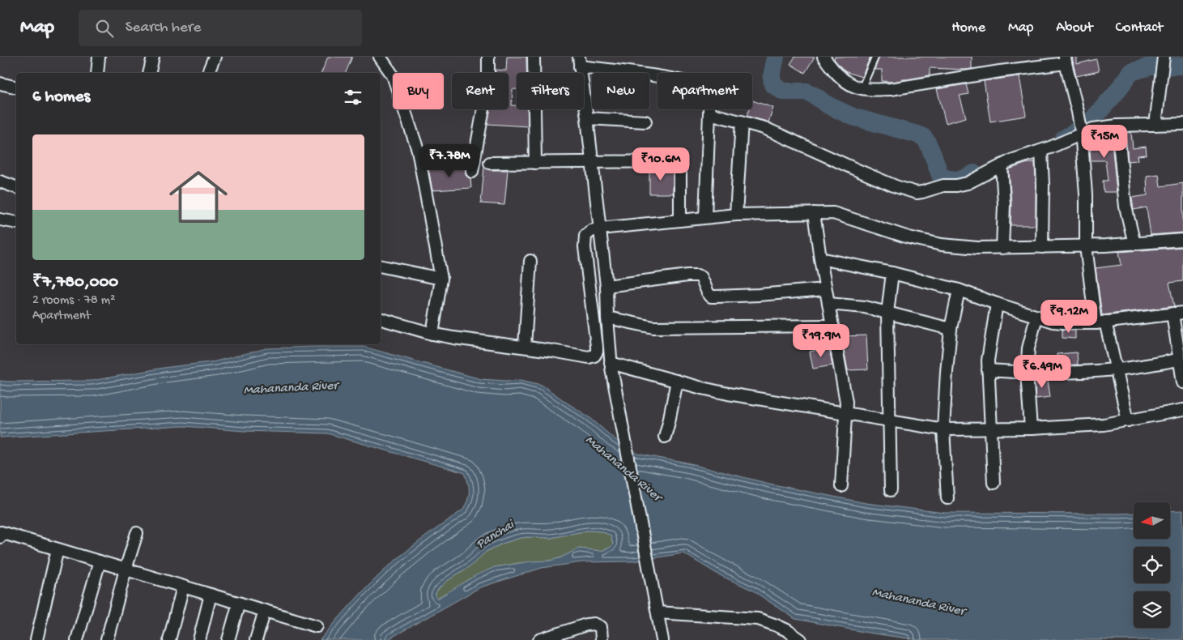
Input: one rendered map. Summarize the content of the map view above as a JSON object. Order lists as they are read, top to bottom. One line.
{"water":["Mahananda River","Panchai"],"north":"left","page":{"header":"Map","search":"Search here","nav":["Home","Map","About","Contact"],"chip":["Buy","Rent","Filters","New","Apartment"],"heading":"6 homes","list":[{"name":"₹7,780,000","note":"2 rooms · 78 m² · Apartment"}],"price":["₹15M","₹7.78M","₹10.6M","₹9.12M","₹19.9M","₹6.49M"]}}
